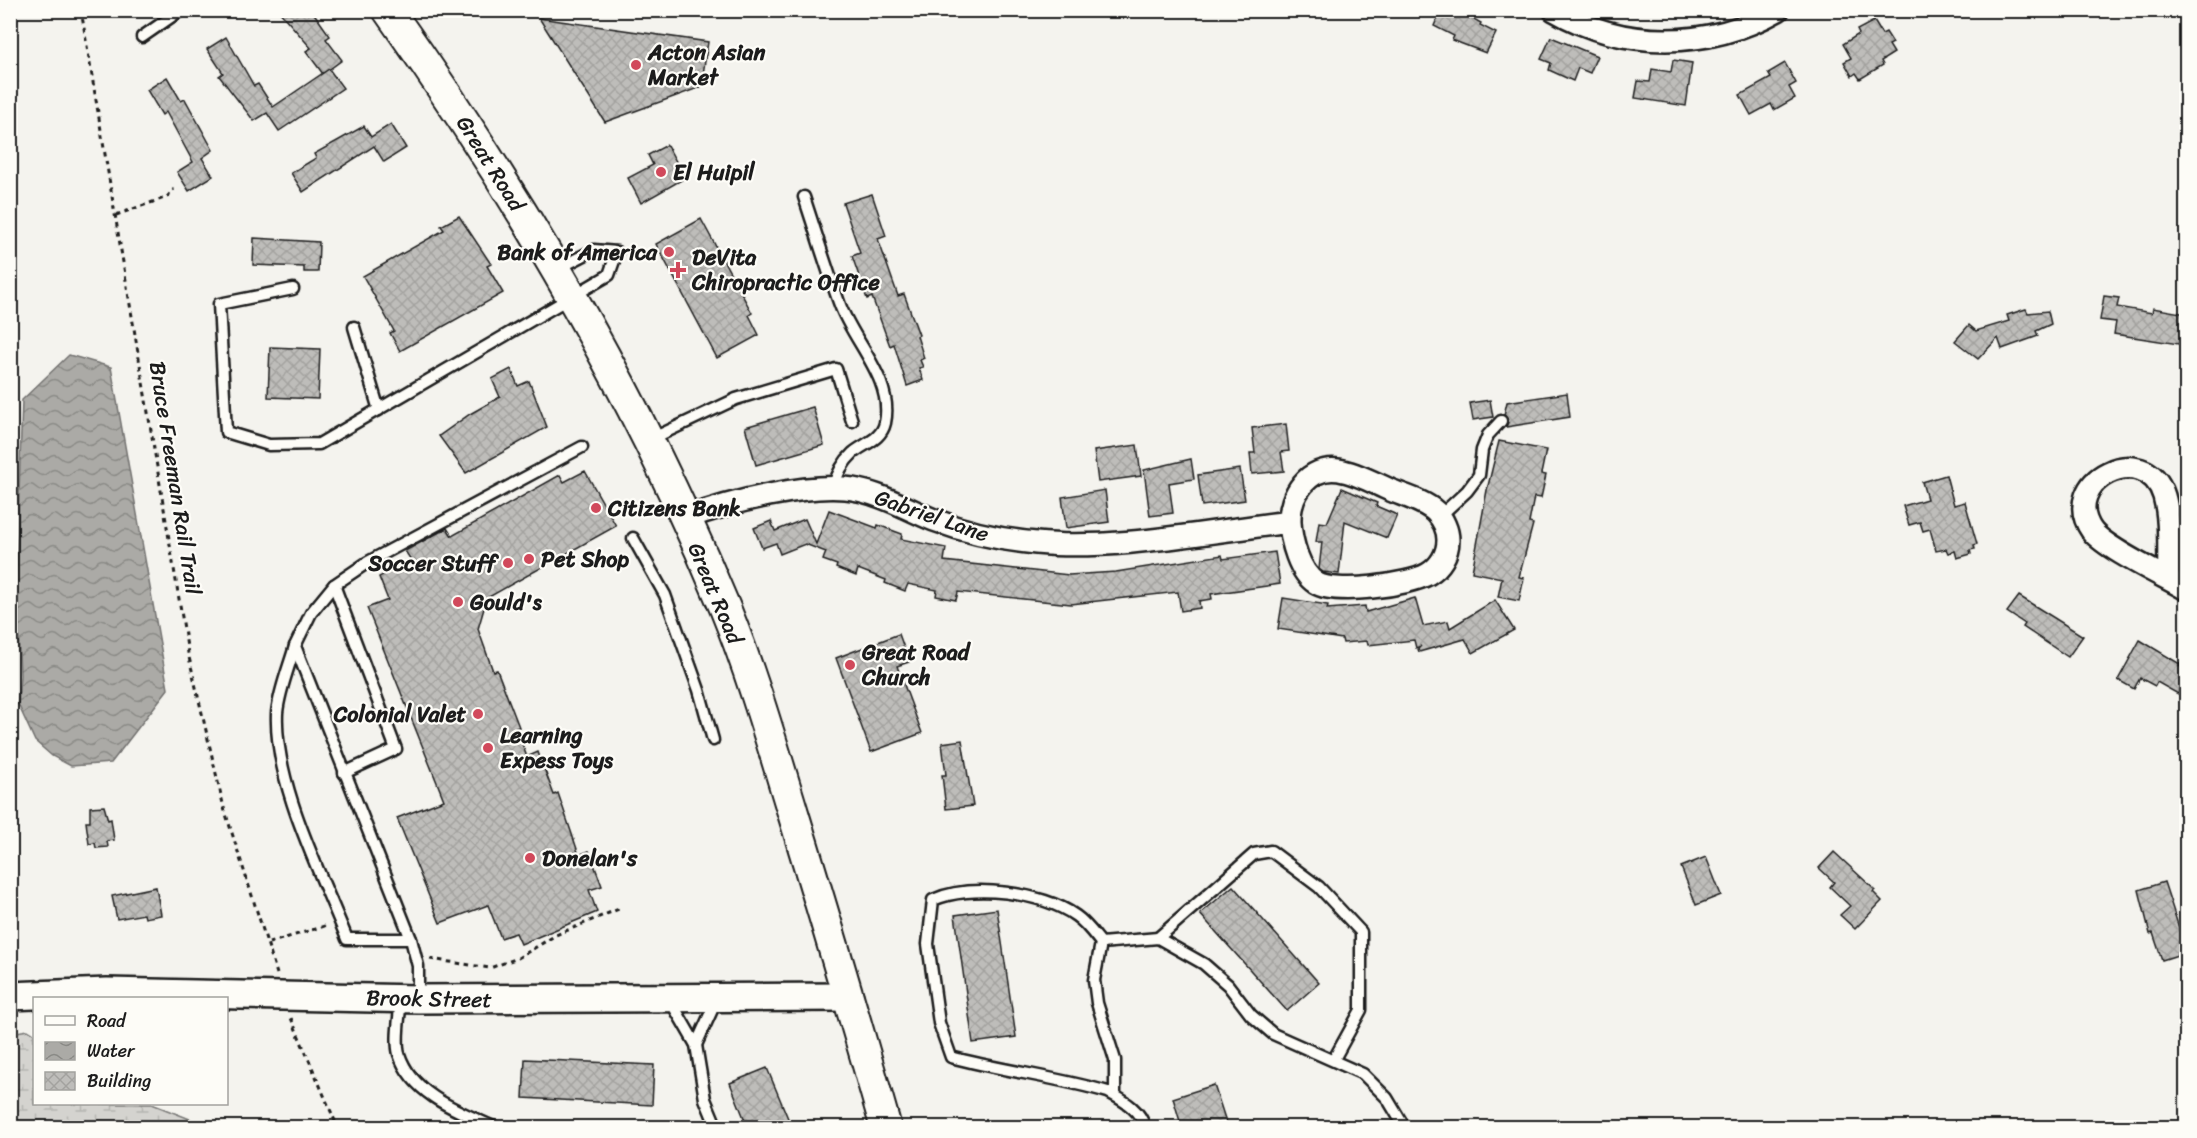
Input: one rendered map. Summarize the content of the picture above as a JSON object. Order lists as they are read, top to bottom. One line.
{"streets":{"main road":["Great Road"],"street":["Gabriel Lane","Brook Street"],"path":["Bruce Freeman Rail Trail"]},"crossings":[["Great Road","Gabriel Lane"],["Great Road","Brook Street"]],"places":{"other":["Acton Asian Market","El Huipil","Bank of America","Citizens Bank","Pet Shop","Soccer Stuff","Gould's","Great Road Church","Colonial Valet","Learning Expess Toys","Donelan's"],"health":["DeVita Chiropractic Office"]},"legend":["Road","Water","Building"]}
